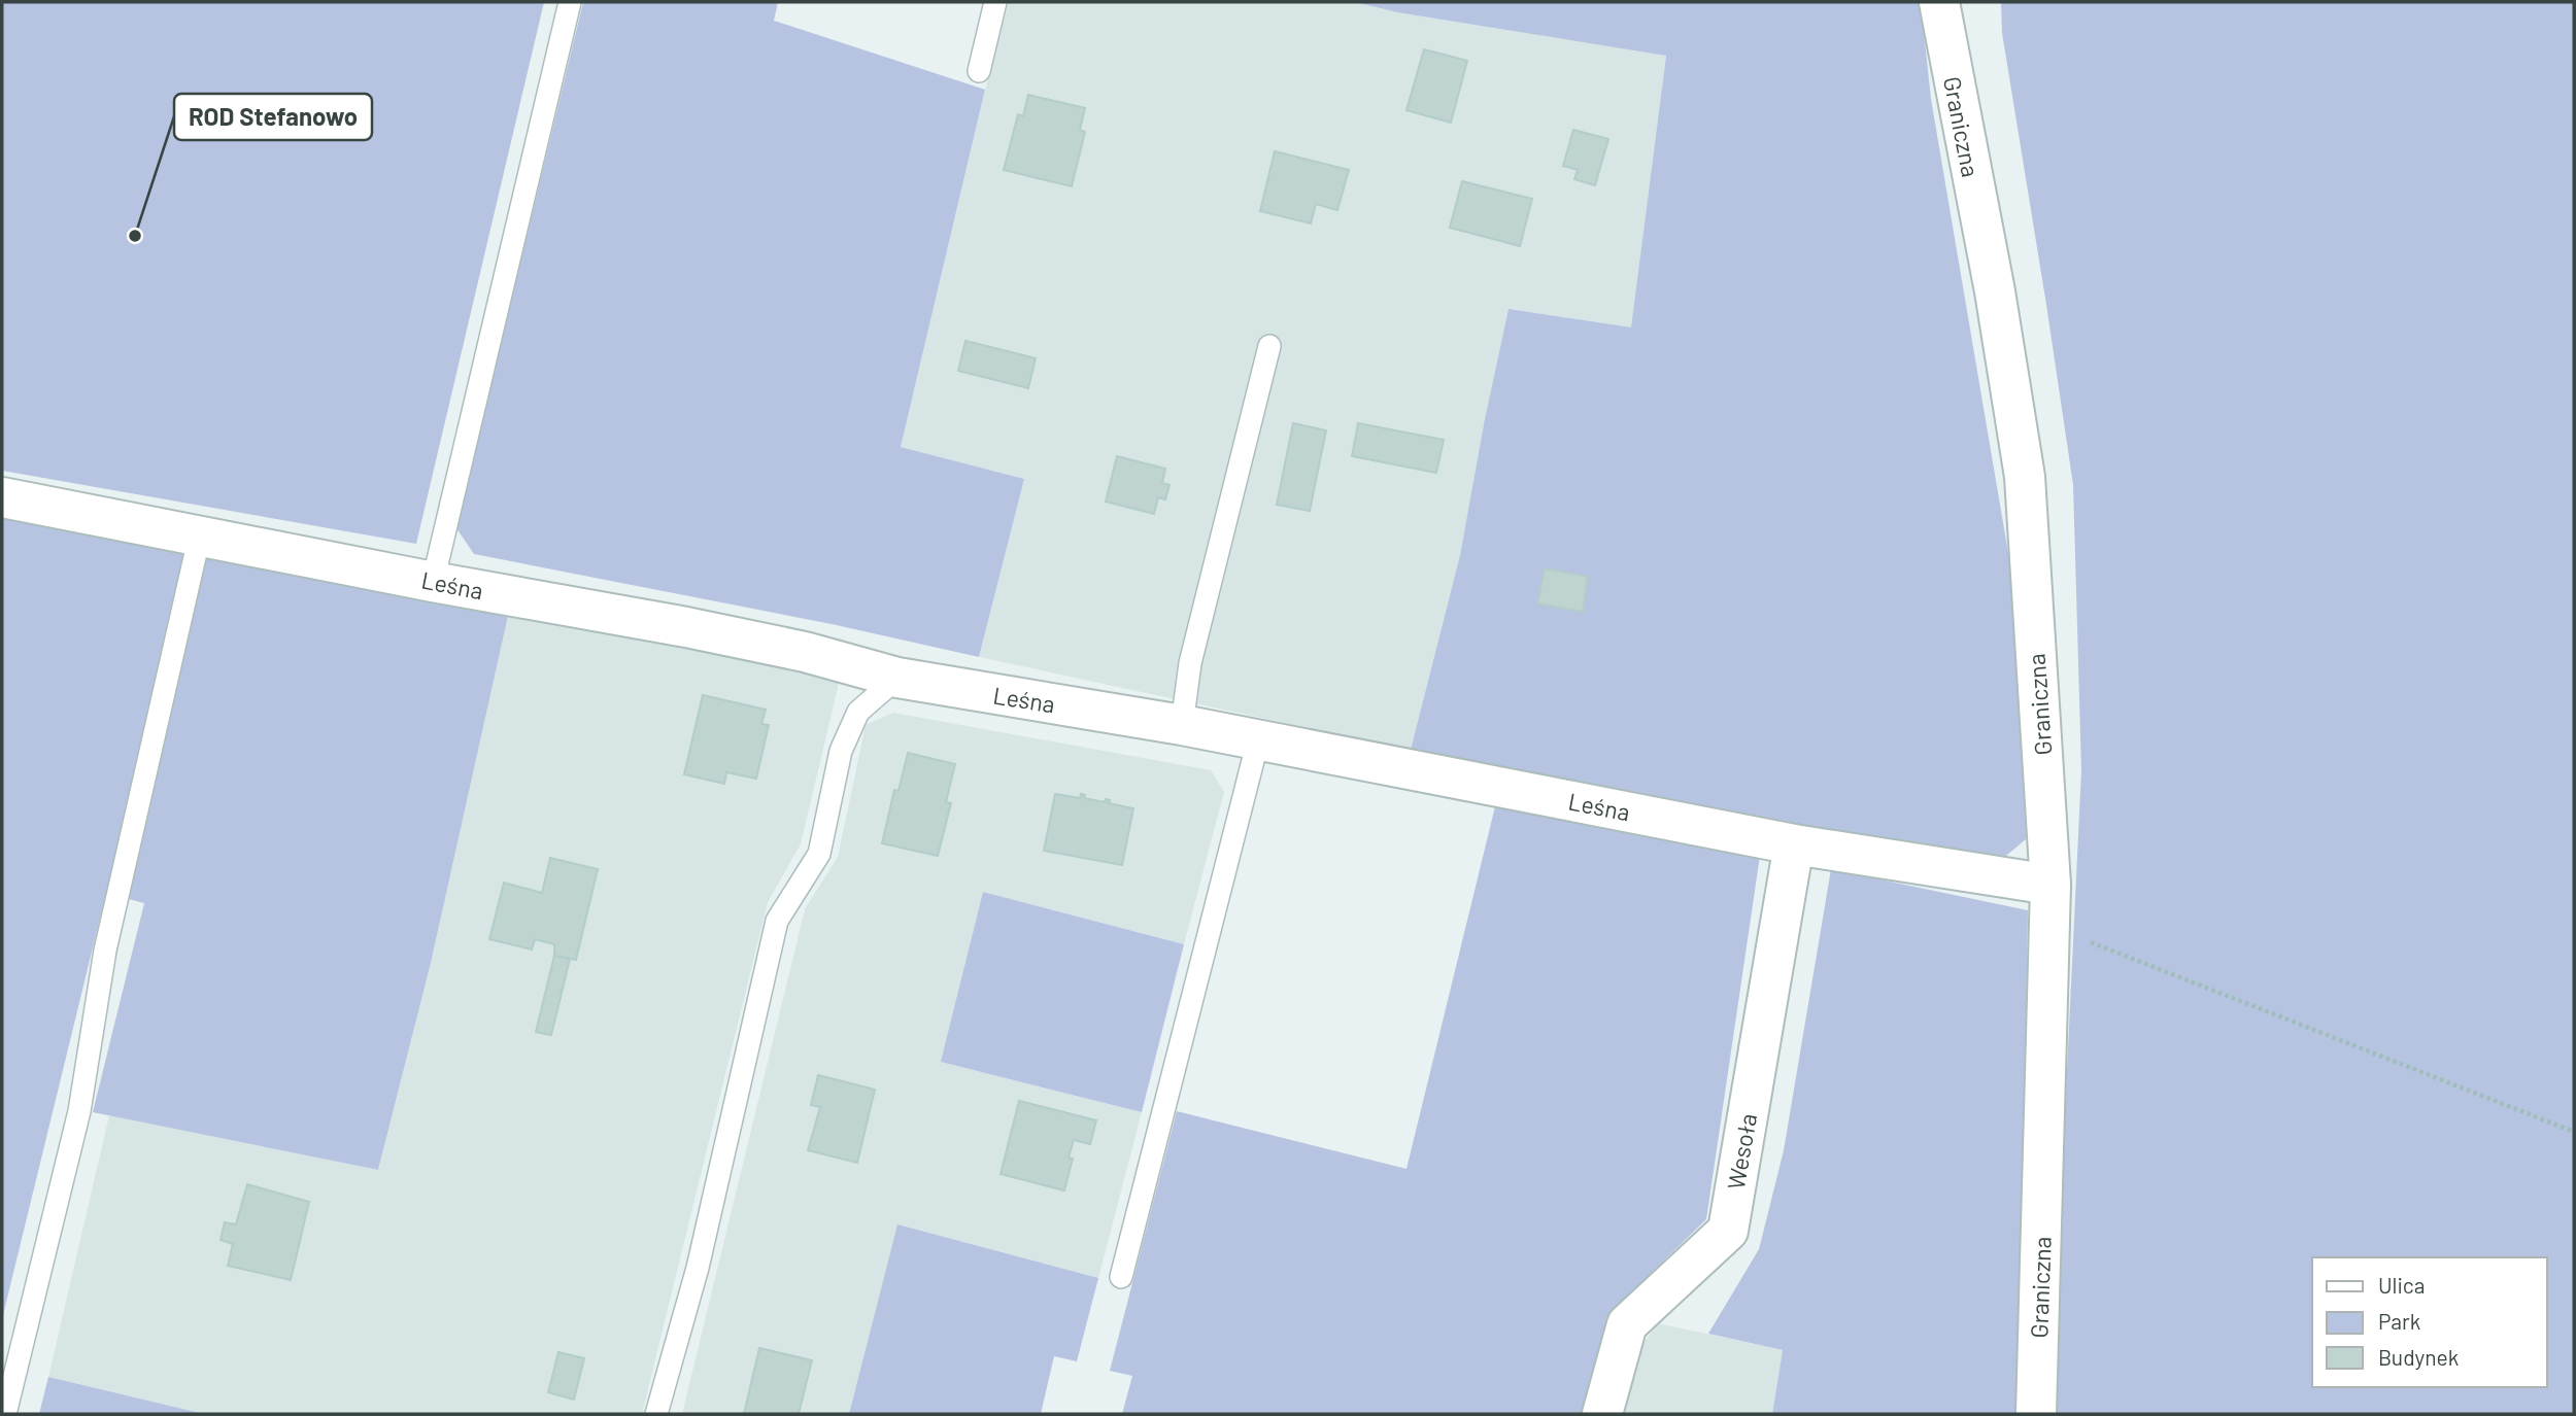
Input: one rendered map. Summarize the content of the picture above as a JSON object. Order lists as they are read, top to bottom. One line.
{"streets":{"street":["Graniczna","Leśna","Wesoła"]},"crossings":[["Graniczna","Leśna"],["Leśna","Wesoła"]],"places":["ROD Stefanowo"],"legend":["Ulica","Park","Budynek"]}
